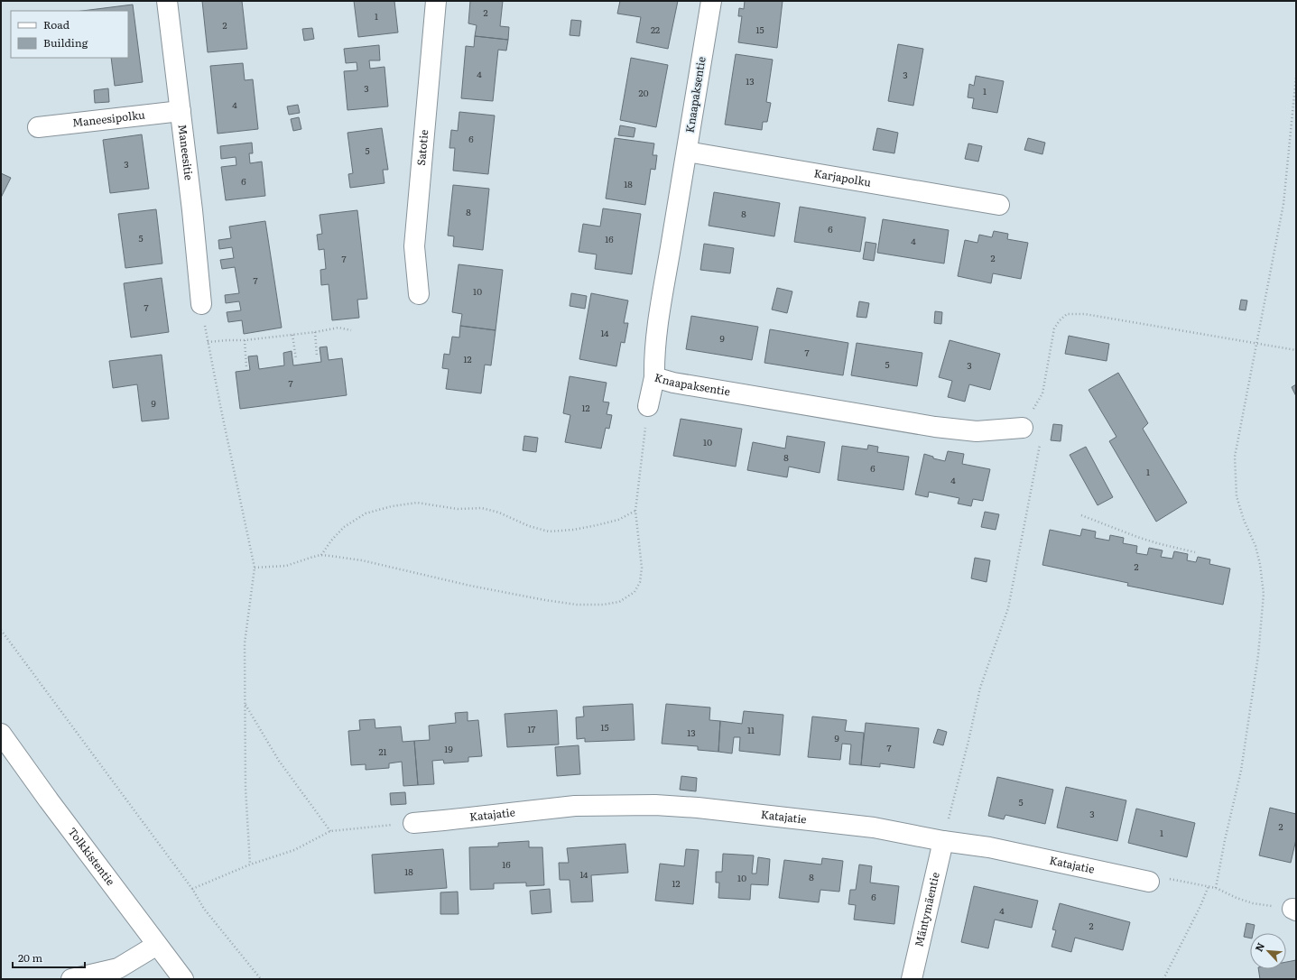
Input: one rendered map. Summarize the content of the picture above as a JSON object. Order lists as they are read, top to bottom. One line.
{"streets":{"street":["Knaapaksentie","Maneesipolku","Satotie","Maneesitie","Karjapolku","Katajatie","Tolkkistentie","Mäntymäentie"]},"crossings":[["Knaapaksentie","Karjapolku"],["Maneesipolku","Maneesitie"],["Katajatie","Mäntymäentie"]],"house_numbers":["2","1","2","22","15","4","3","13","3","1","20","4","6","5","3","6","18","8","8","6","5","16","4","2","7","7","10","7","14","9","7","12","5","3","7","9","12","10","8","6","1","4","2","15","17","11","13","9","7","19","21","5","3","2","1","16","18","14","8","10","12","6","4","2"],"legend":["Road","Building"],"scale_bar":"20 m","north":"top left"}
